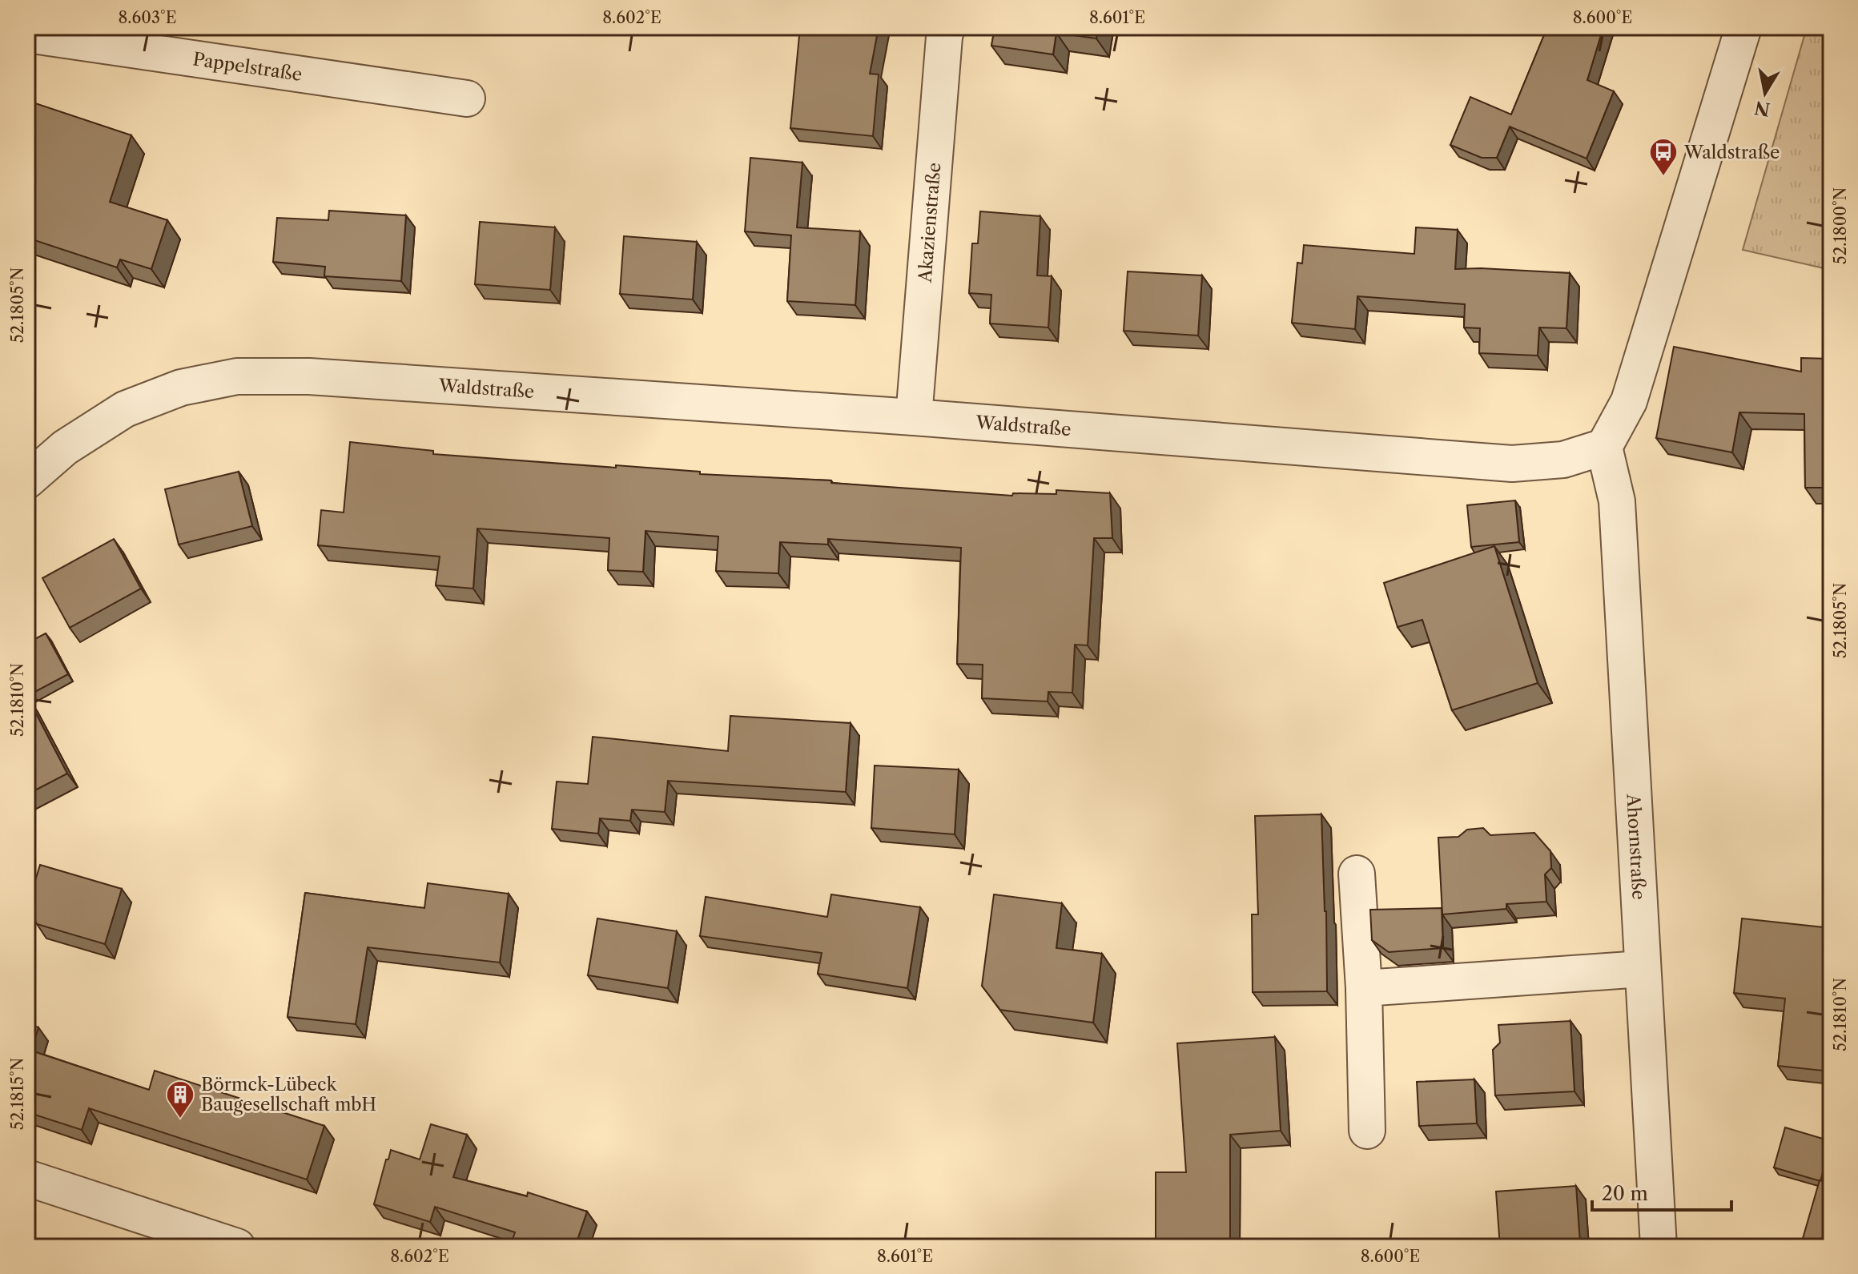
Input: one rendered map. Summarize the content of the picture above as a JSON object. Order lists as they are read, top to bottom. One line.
{"streets":{"street":["Pappelstraße","Akazienstraße","Waldstraße","Ahornstraße"]},"crossings":[["Akazienstraße","Waldstraße"],["Waldstraße","Ahornstraße"]],"places":{"bus stop":["Waldstraße"],"building":["Börmck-Lübeck Baugesellschaft mbH"]},"scale_bar":"20 m","north":"bottom","coordinates":["8.603°E","8.602°E","8.601°E","8.600°E","52.1800°N","52.1805°N","52.1810°N","52.1815°N"]}
